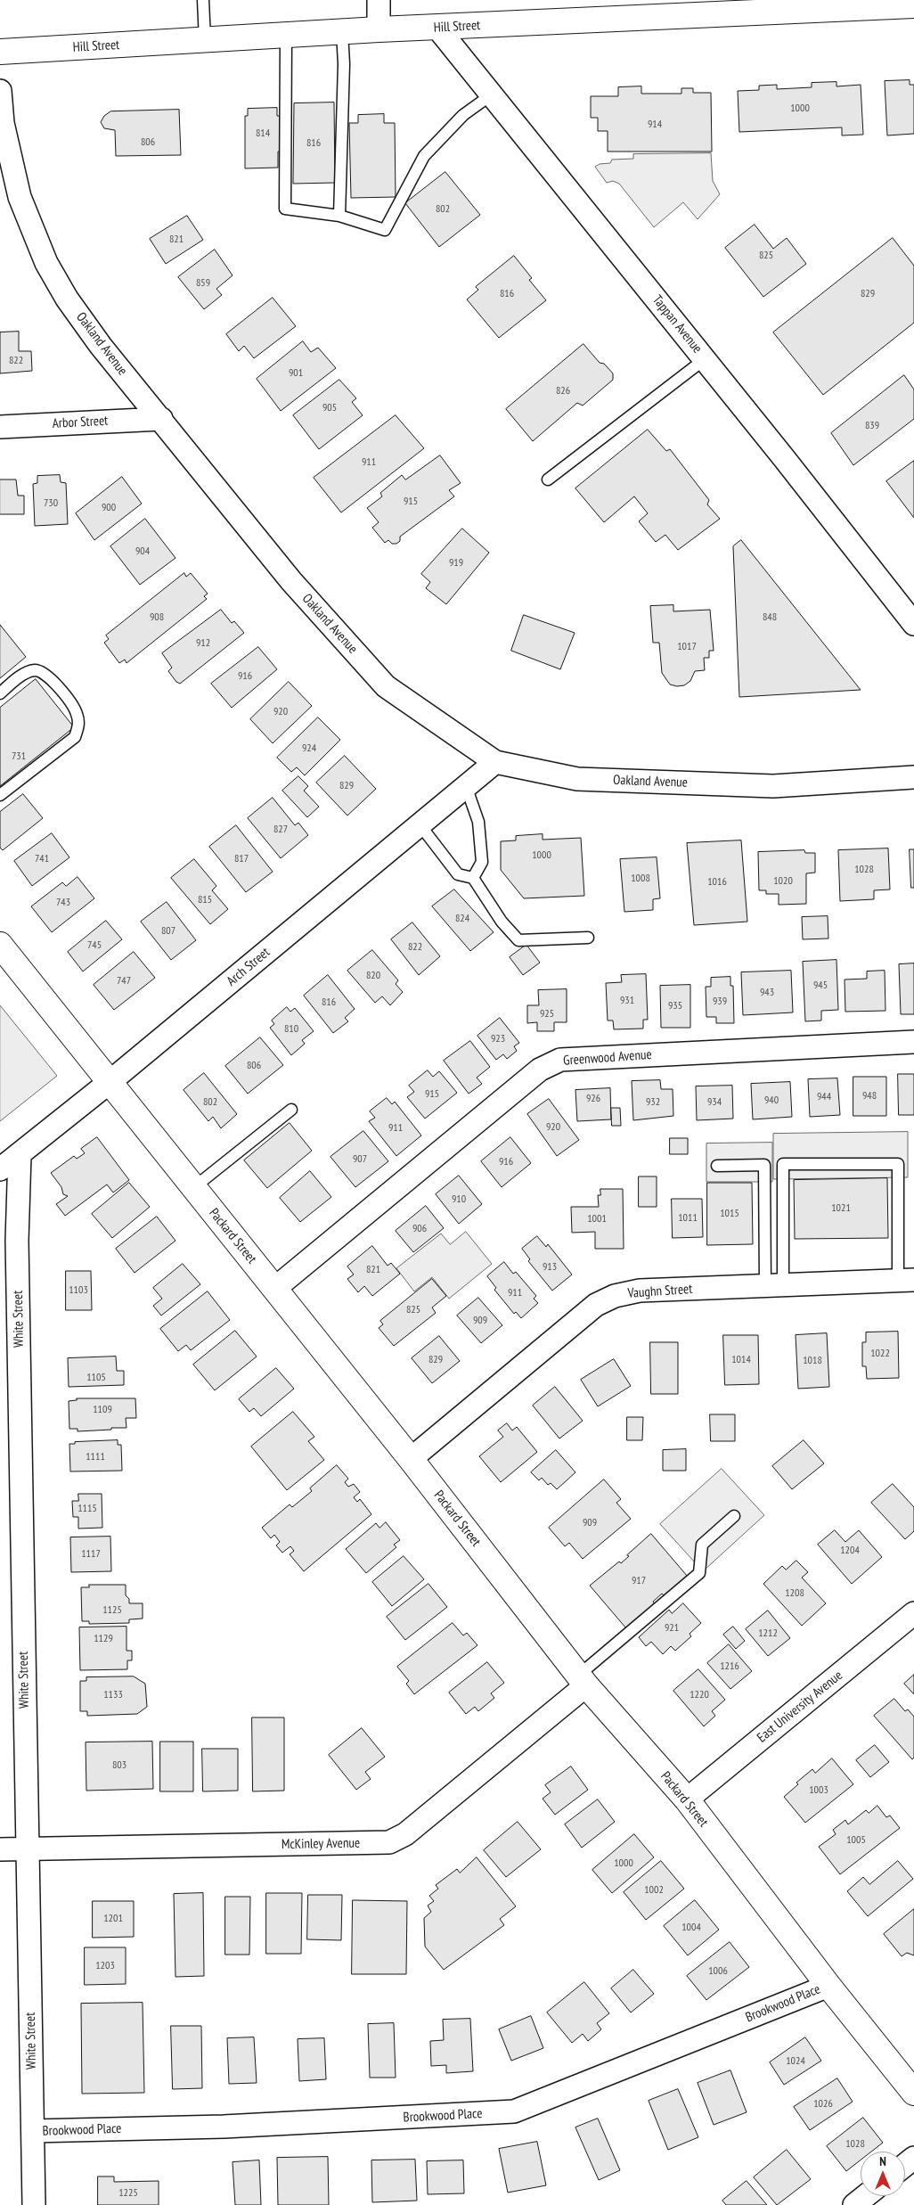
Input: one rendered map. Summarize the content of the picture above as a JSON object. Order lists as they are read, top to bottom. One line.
{"streets":{"main road":["Hill Street","Packard Street"],"street":["Tappan Avenue","Oakland Avenue","Arbor Street","Arch Street","Greenwood Avenue","Vaughn Street","White Street","East University Avenue","McKinley Avenue","Brookwood Place"]},"crossings":[["Hill Street","Tappan Avenue"],["Oakland Avenue","Arbor Street"],["Oakland Avenue","Arch Street"],["Arch Street","Packard Street"],["Arch Street","White Street"],["Greenwood Avenue","Packard Street"],["Packard Street","Vaughn Street"],["Packard Street","East University Avenue"],["Packard Street","McKinley Avenue"],["Packard Street","Brookwood Place"],["White Street","McKinley Avenue"],["White Street","Brookwood Place"]],"house_numbers":["1000","914","814","806","816","802","821","825","859","816","829","822","901","826","905","839","911","915","730","900","904","919","908","848","912","1017","916","920","924","731","829","827","1000","741","817","1028","1008","1020","1016","815","743","824","807","745","822","820","747","945","943","931","939","816","935","925","810","923","806","915","948","944","926","940","802","932","934","920","911","907","916","910","1021","1015","1011","1001","906","913","821","1103","911","825","909","1022","829","1014","1018","1105","1109","1111","1115","909","1204","1117","917","1208","1125","921","1212","1129","1216","1133","1220","803","1003","1005","1000","1002","1201","1004","1203","1006","1024","1026","1028","1225"],"north":"top"}
